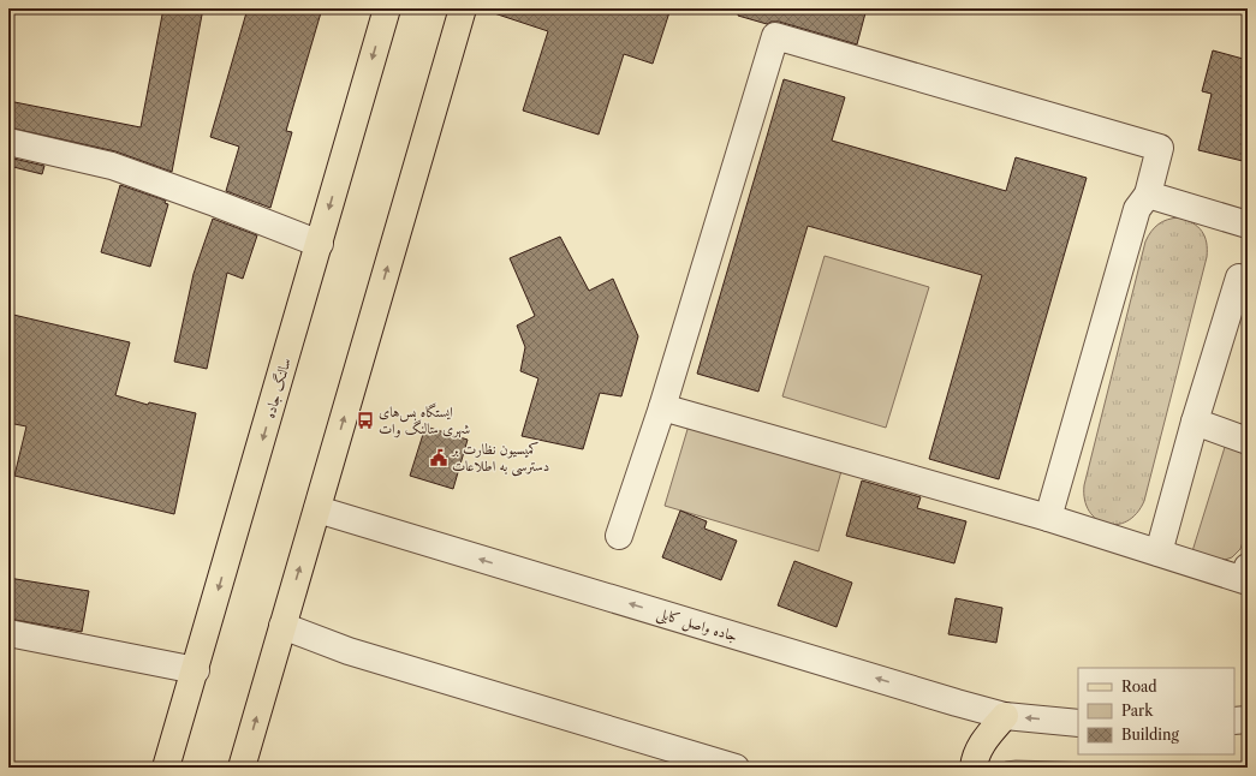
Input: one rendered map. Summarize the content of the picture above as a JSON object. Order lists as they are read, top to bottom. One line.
{"streets":{"main road":["سالنگ جاده"],"street":["جاده واصل کابلی"]},"places":{"bus stop":["ایستگاه بس‌های شهری سالنگ وات"],"public building":["کمیسیون نظارت بر دسترسی به اطلاعات"]},"legend":["Road","Park","Building"]}
